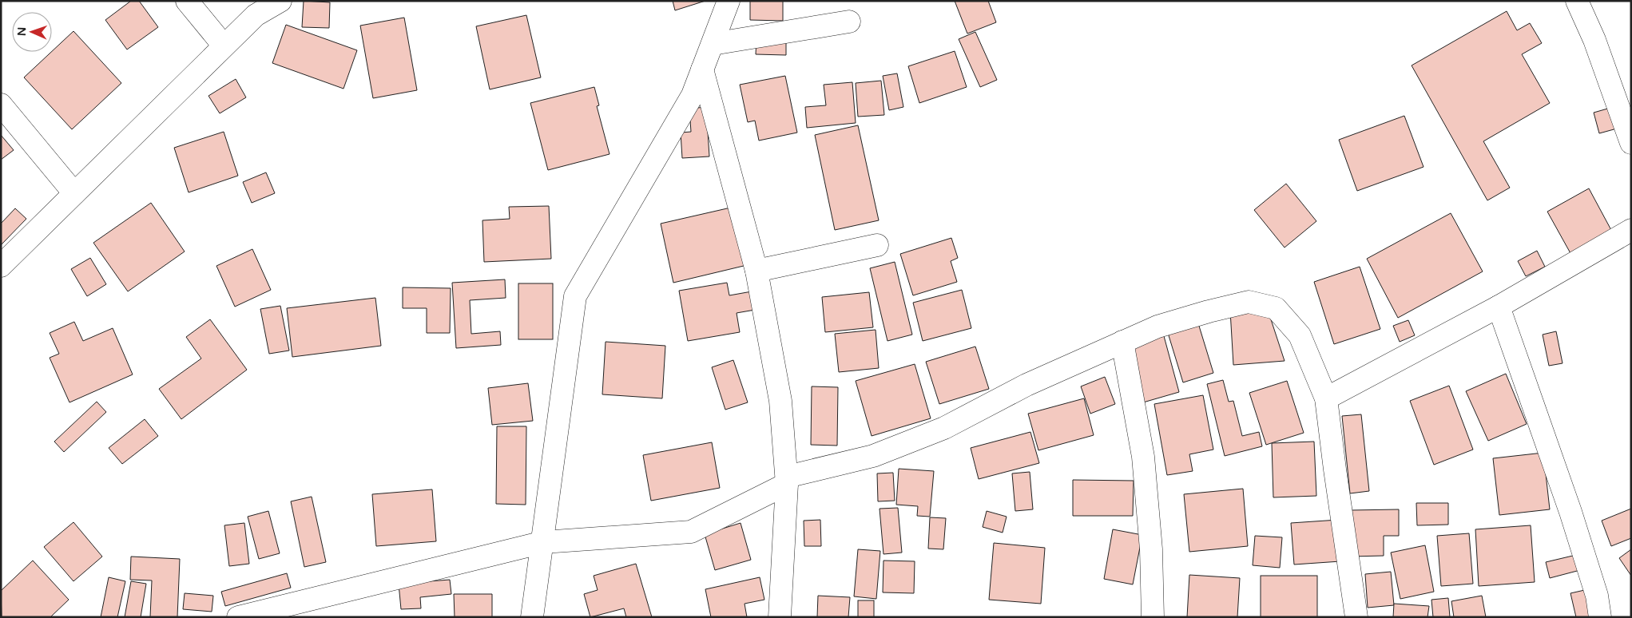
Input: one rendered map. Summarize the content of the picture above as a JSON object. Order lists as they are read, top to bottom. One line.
{"north":"left"}
